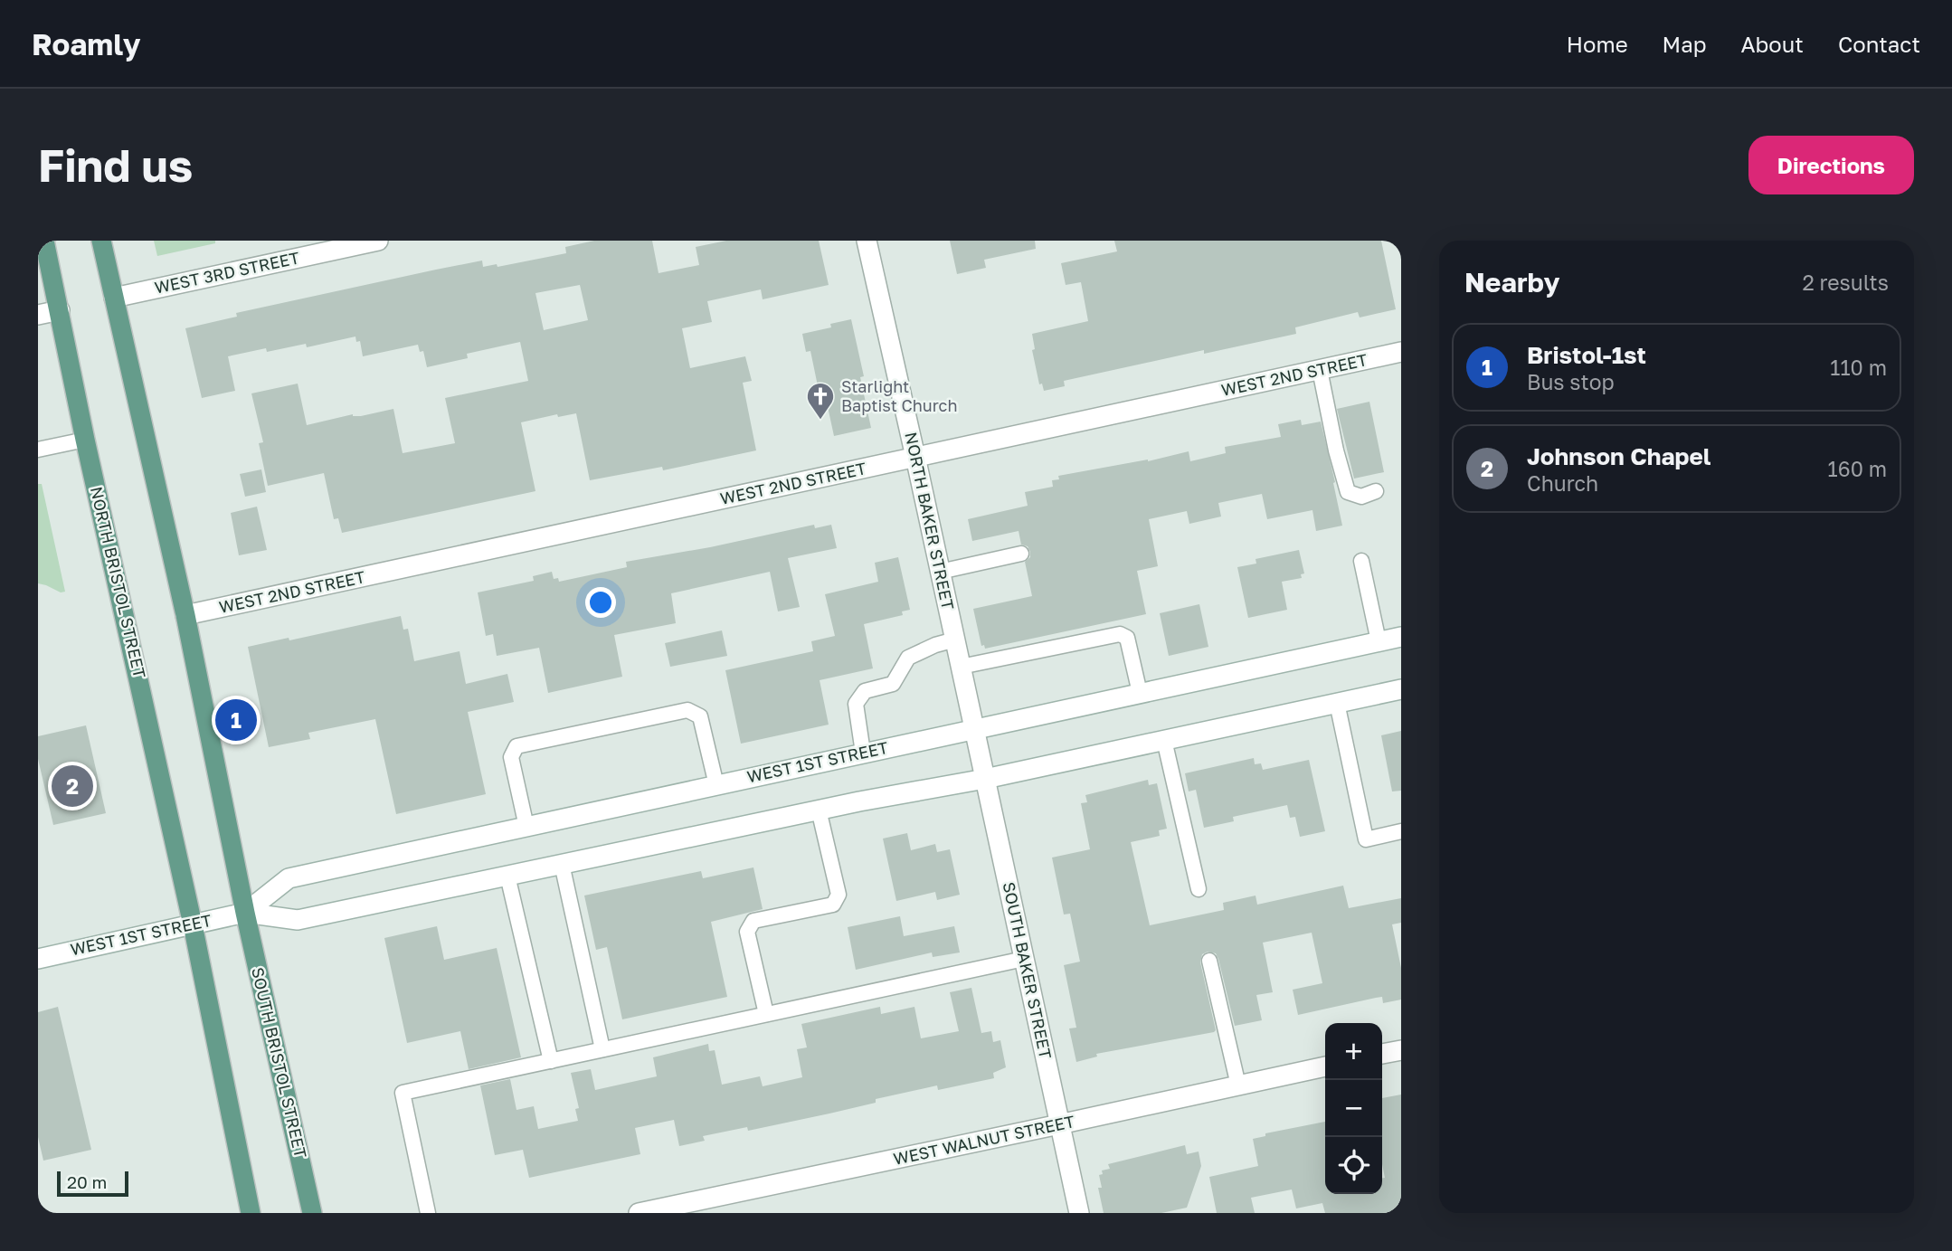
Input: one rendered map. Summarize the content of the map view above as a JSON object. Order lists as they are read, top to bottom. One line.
{"streets":{"main road":["NORTH BRISTOL STREET","SOUTH BRISTOL STREET"],"street":["WEST 3RD STREET","WEST 2ND STREET","NORTH BAKER STREET","WEST 1ST STREET","SOUTH BAKER STREET","WEST WALNUT STREET"]},"crossings":[["WEST 2ND STREET","NORTH BAKER STREET"],["NORTH BAKER STREET","WEST 1ST STREET"],["NORTH BAKER STREET","SOUTH BAKER STREET"],["NORTH BRISTOL STREET","WEST 1ST STREET"],["WEST 1ST STREET","SOUTH BAKER STREET"],["WEST 1ST STREET","SOUTH BRISTOL STREET"],["SOUTH BAKER STREET","WEST WALNUT STREET"]],"places":{"church":["Starlight Baptist Church"]},"scale_bar":"20 m","page":{"header":"Roamly","nav":["Home","Map","About","Contact"],"buttons":"Directions","title":"Find us","heading":["Nearby","2 results"],"list":[{"mark":"1","name":"Bristol-1st","note":"Bus stop","value":"110 m"},{"mark":"2","name":"Johnson Chapel","note":"Church","value":"160 m"}],"pins":["1","2"],"map_buttons":["+","−"],"scale":"20 m"}}
